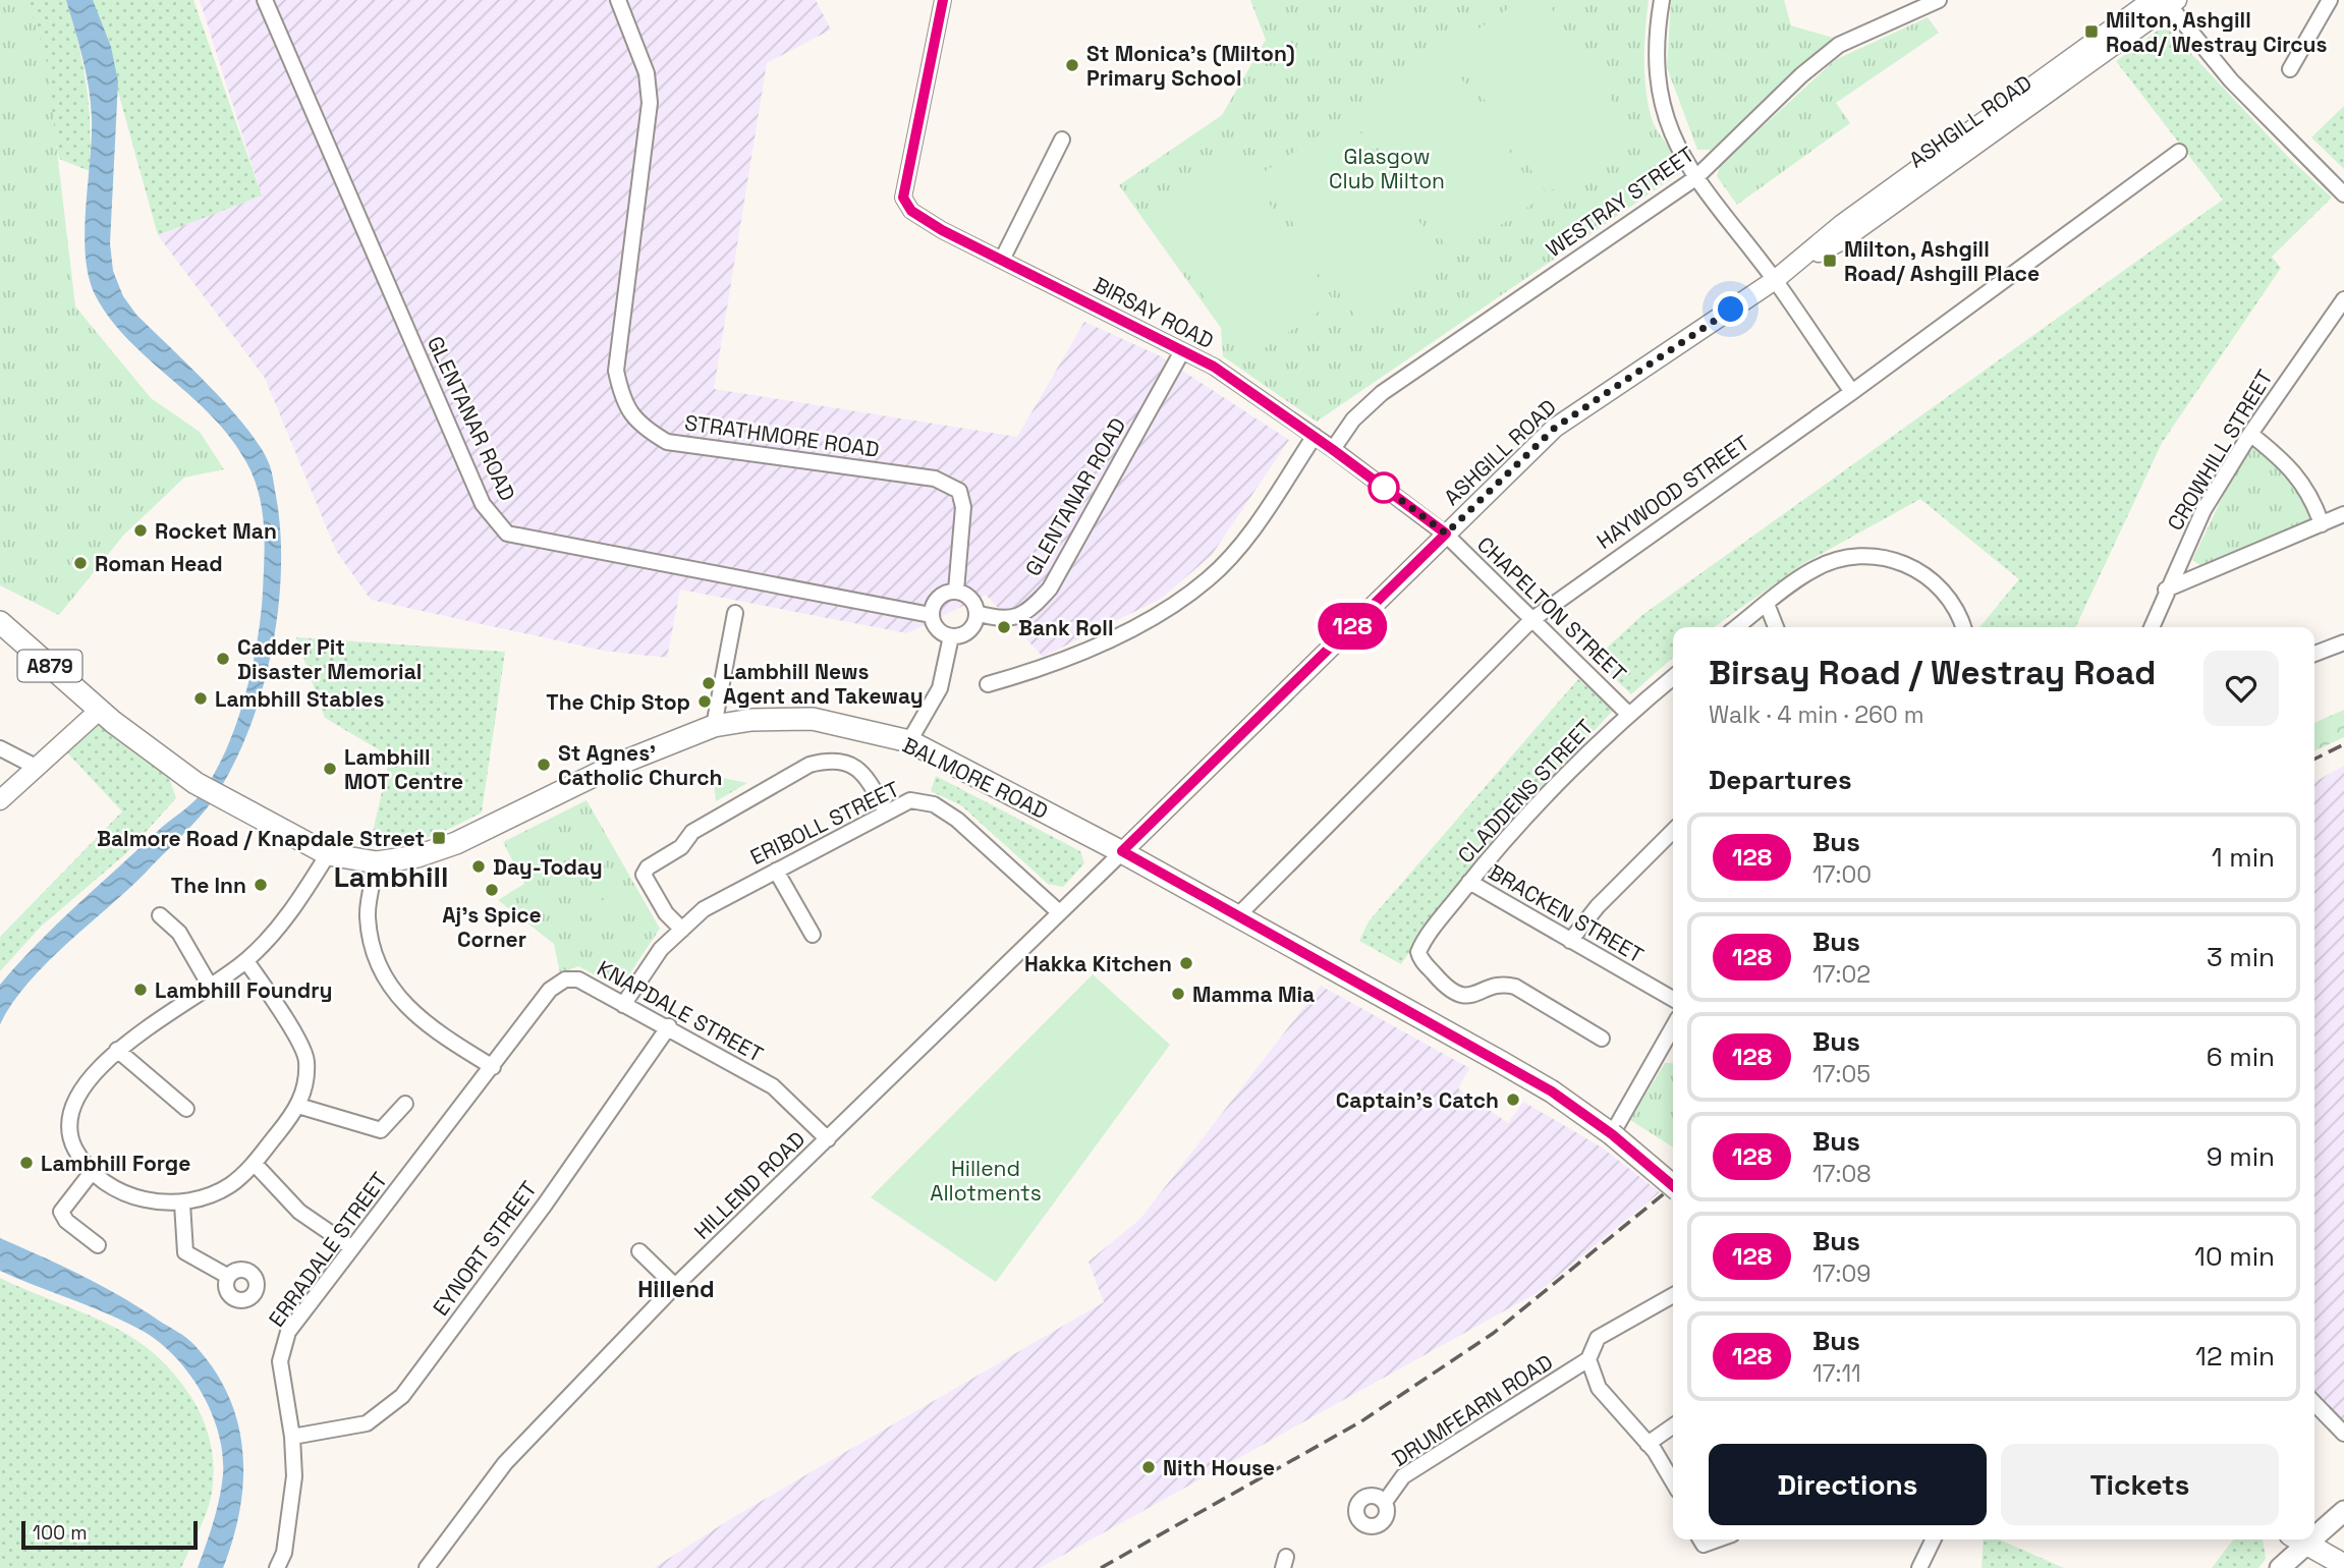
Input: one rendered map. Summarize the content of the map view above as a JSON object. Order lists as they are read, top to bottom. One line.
{"streets":{"main road":["A879","BALMORE ROAD"],"street":["ASHGILL ROAD","WESTRAY STREET","BIRSAY ROAD","GLENTANAR ROAD","STRATHMORE ROAD","CROWHILL STREET","HAYWOOD STREET","CHAPELTON STREET","CLADDENS STREET","ERIBOLL STREET","BRACKEN STREET","KNAPDALE STREET","HILLEND ROAD","EYNORT STREET","ERRADALE STREET","DRUMFEARN ROAD"]},"crossings":[["ASHGILL ROAD","BIRSAY ROAD"],["ASHGILL ROAD","CHAPELTON STREET"],["ASHGILL ROAD","BALMORE ROAD"],["ASHGILL ROAD","HILLEND ROAD"],["WESTRAY STREET","BIRSAY ROAD"],["BIRSAY ROAD","GLENTANAR ROAD"],["BIRSAY ROAD","CHAPELTON STREET"],["GLENTANAR ROAD","STRATHMORE ROAD"],["HAYWOOD STREET","CHAPELTON STREET"],["HAYWOOD STREET","BALMORE ROAD"],["CHAPELTON STREET","CLADDENS STREET"],["A879","BALMORE ROAD"],["BALMORE ROAD","HILLEND ROAD"],["CLADDENS STREET","BRACKEN STREET"],["ERIBOLL STREET","KNAPDALE STREET"],["ERIBOLL STREET","HILLEND ROAD"],["KNAPDALE STREET","HILLEND ROAD"],["KNAPDALE STREET","EYNORT STREET"],["KNAPDALE STREET","ERRADALE STREET"],["EYNORT STREET","ERRADALE STREET"]],"districts":["Lambhill","Hillend"],"parks":["Glasgow Club Milton","Hillend Allotments"],"places":{"transit":["Milton, Ashgill Road/ Westray Circus","Milton, Ashgill Road/ Ashgill Place","Balmore Road / Knapdale Street"],"other":["St Monica's (Milton) Primary School","Rocket Man","Roman Head","Bank Roll","Cadder Pit Disaster Memorial","Lambhill News Agent and Takeway","Lambhill Stables","The Chip Stop","St Agnes' Catholic Church","Lambhill MOT Centre","Day-Today","The Inn","Aj's Spice Corner","Hakka Kitchen","Lambhill Foundry","Mamma Mia","Captain's Catch","Lambhill Forge","Nith House"]},"lines":["bus line 128"],"scale_bar":"100 m","page":{"on_map":"128","heading":[["Birsay Road / Westray Road","Walk · 4 min · 260 m"],"Departures"],"list":[{"mark":"128","name":"Bus","note":"17:00","value":"1 min"},{"mark":"128","name":"Bus","note":"17:02","value":"3 min"},{"mark":"128","name":"Bus","note":"17:05","value":"6 min"},{"mark":"128","name":"Bus","note":"17:08","value":"9 min"},{"mark":"128","name":"Bus","note":"17:09","value":"10 min"},{"mark":"128","name":"Bus","note":"17:11","value":"12 min"}],"buttons":["Directions","Tickets"],"scale":"100 m"}}
